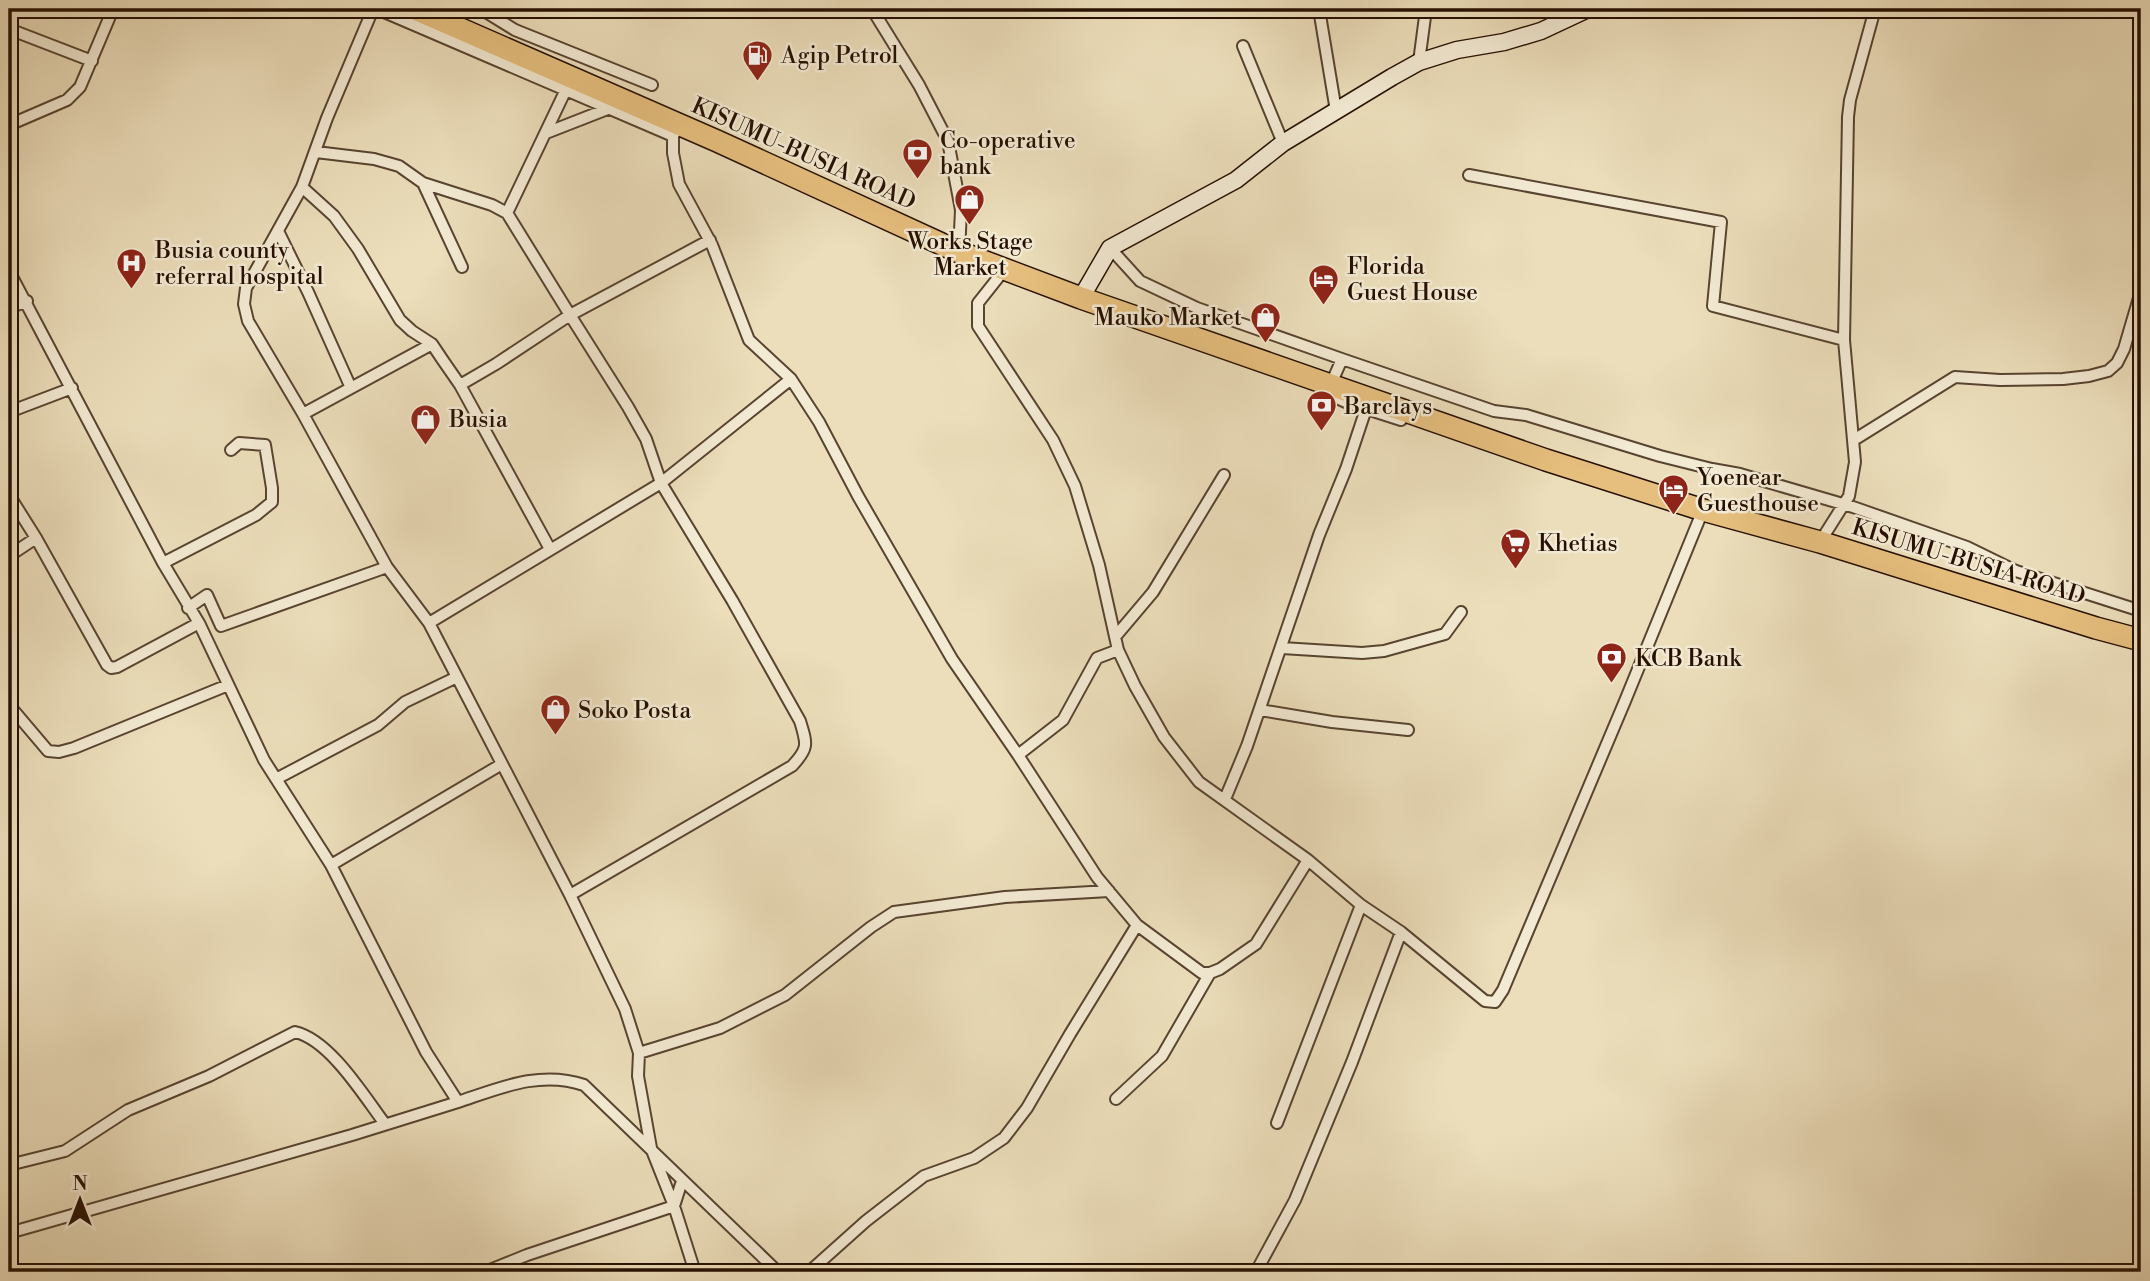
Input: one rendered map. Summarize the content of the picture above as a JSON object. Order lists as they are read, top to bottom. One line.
{"streets":{"highway":["KISUMU-BUSIA ROAD"]},"places":{"fuel station":["Agip Petrol"],"bank":["Co-operative bank","Barclays","KCB Bank"],"shop":["Works Stage Market","Mauko Market","Busia","Soko Posta"],"hospital":["Busia county referral hospital"],"hotel":["Florida Guest House","Yoenear Guesthouse"],"supermarket":["Khetias"]},"north":"top"}
